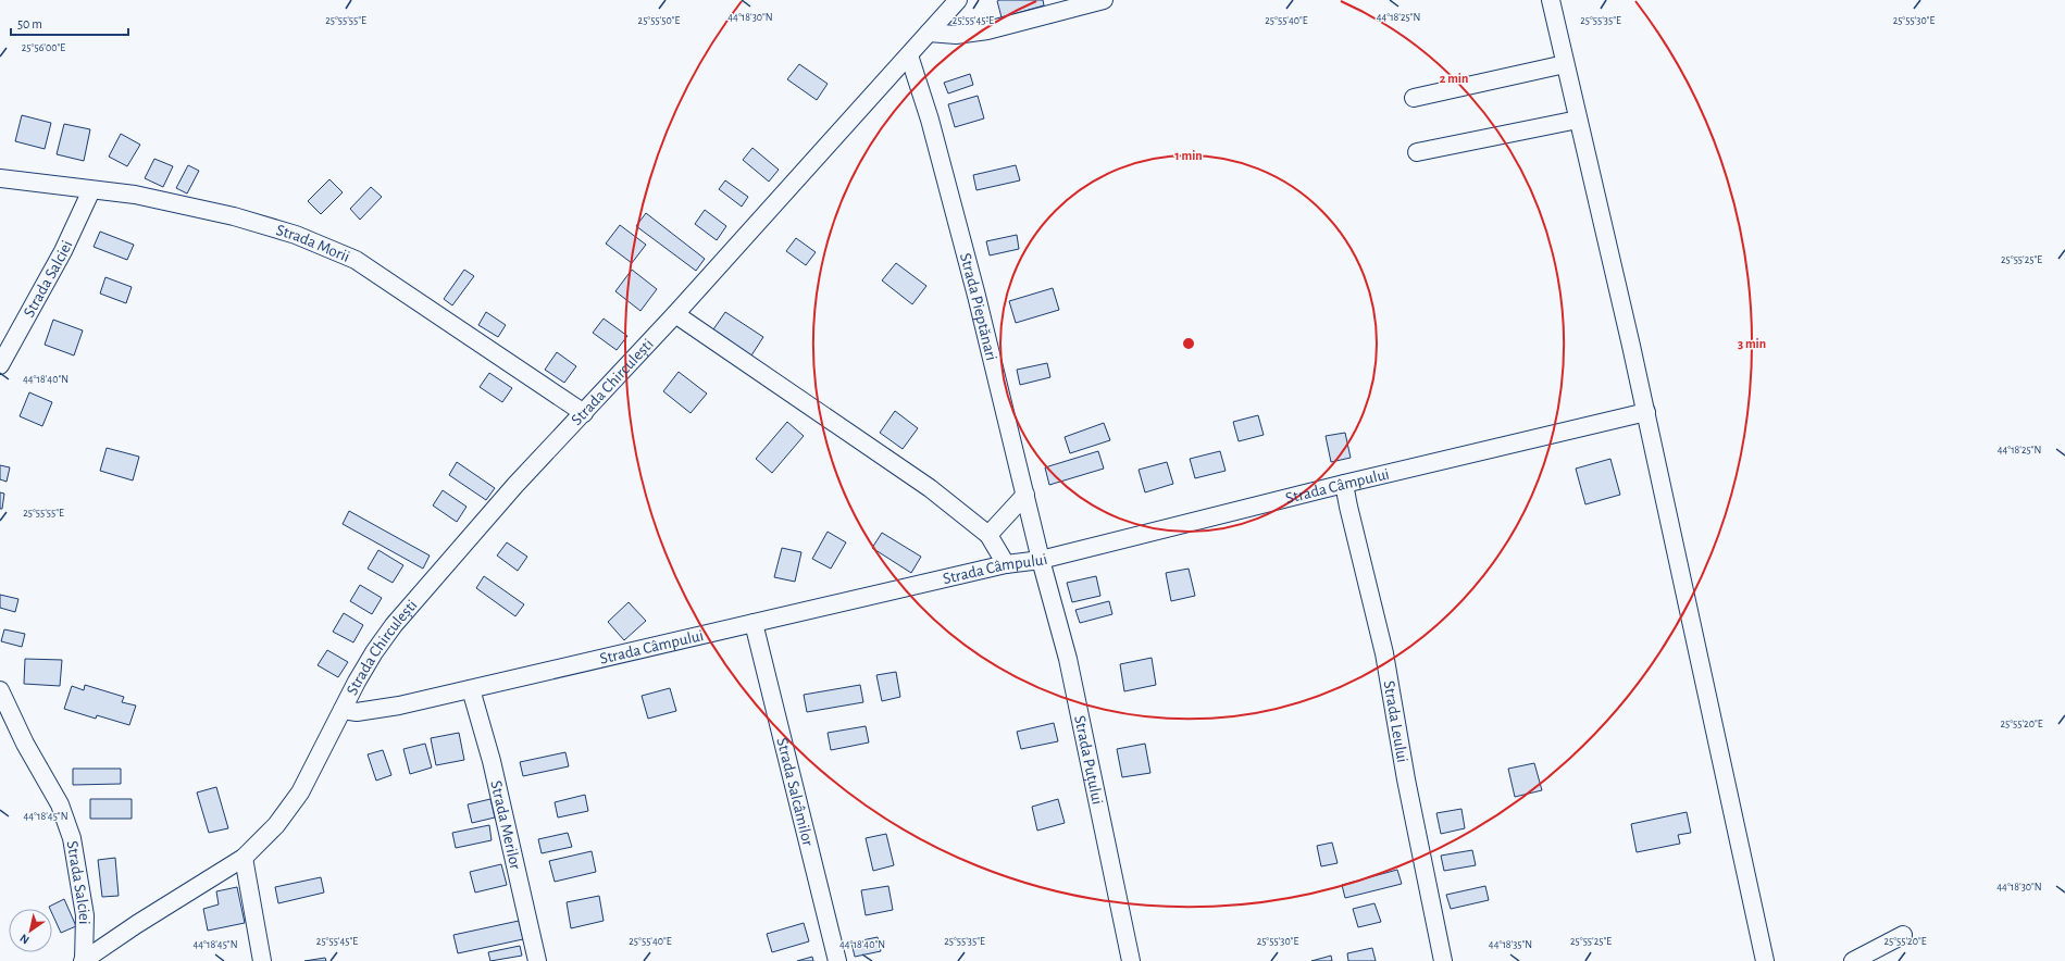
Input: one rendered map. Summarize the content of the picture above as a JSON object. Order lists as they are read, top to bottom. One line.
{"streets":{"street":["Strada Morii","Strada Salciei","Strada Pieptănari","Strada Chirculești","Strada Câmpului","Strada Leului","Strada Puțului","Strada Salcâmilor","Strada Merilor"]},"crossings":[["Strada Morii","Strada Salciei"],["Strada Morii","Strada Chirculești"],["Strada Salciei","Strada Chirculești"],["Strada Pieptănari","Strada Chirculești"],["Strada Pieptănari","Strada Câmpului"],["Strada Pieptănari","Strada Puțului"],["Strada Chirculești","Strada Câmpului"],["Strada Câmpului","Strada Leului"],["Strada Câmpului","Strada Puțului"],["Strada Câmpului","Strada Salcâmilor"],["Strada Câmpului","Strada Merilor"]],"scale_bar":"50 m","north":"bottom left","coordinates":["44°18'30\"N","44°18'25\"N","25°55'55\"E","25°55'50\"E","25°55'45\"E","25°55'40\"E","25°55'35\"E","25°55'30\"E","25°56'00\"E","25°55'25\"E","44°18'40\"N","25°55'20\"E","44°18'45\"N","44°18'35\"N"],"rings":["2 min","1 min","3 min"]}
